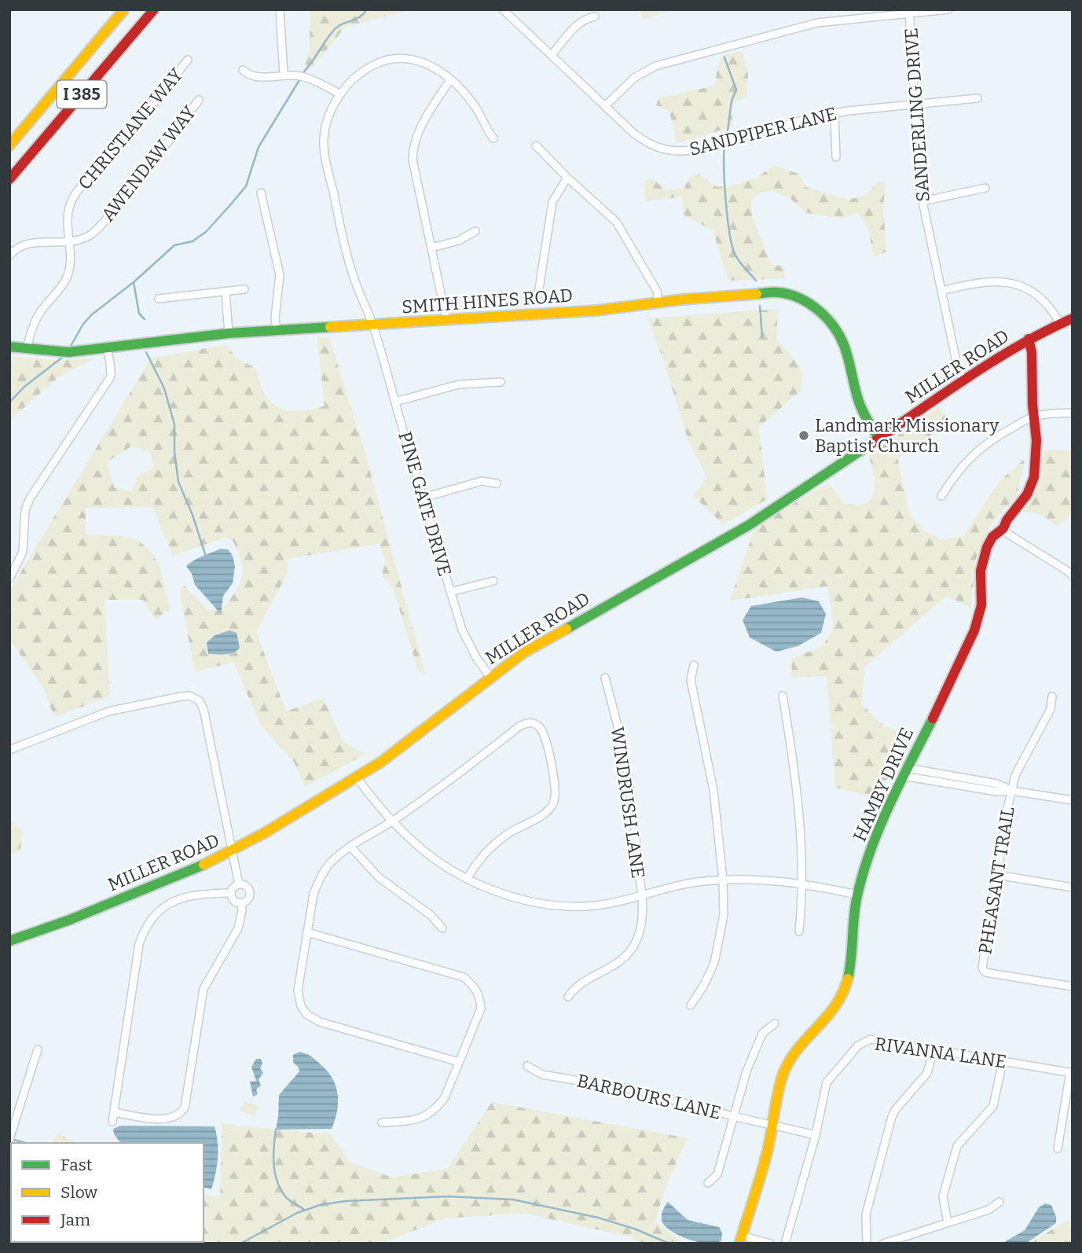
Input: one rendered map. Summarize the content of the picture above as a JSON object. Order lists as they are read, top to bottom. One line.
{"streets":{"main road":["I 385","SMITH HINES ROAD","MILLER ROAD","HAMBY DRIVE"],"street":["SANDERLING DRIVE","CHRISTIANE WAY","SANDPIPER LANE","AWENDAW WAY","PINE GATE DRIVE","WINDRUSH LANE","PHEASANT TRAIL","RIVANNA LANE","BARBOURS LANE"]},"crossings":[["SANDERLING DRIVE","SANDPIPER LANE"],["SANDERLING DRIVE","MILLER ROAD"],["CHRISTIANE WAY","AWENDAW WAY"],["CHRISTIANE WAY","SMITH HINES ROAD"],["SMITH HINES ROAD","MILLER ROAD"],["SMITH HINES ROAD","PINE GATE DRIVE"],["MILLER ROAD","PINE GATE DRIVE"],["MILLER ROAD","HAMBY DRIVE"],["HAMBY DRIVE","BARBOURS LANE"],["RIVANNA LANE","BARBOURS LANE"]],"places":["Landmark Missionary Baptist Church"],"legend":["Fast","Slow","Jam"]}
